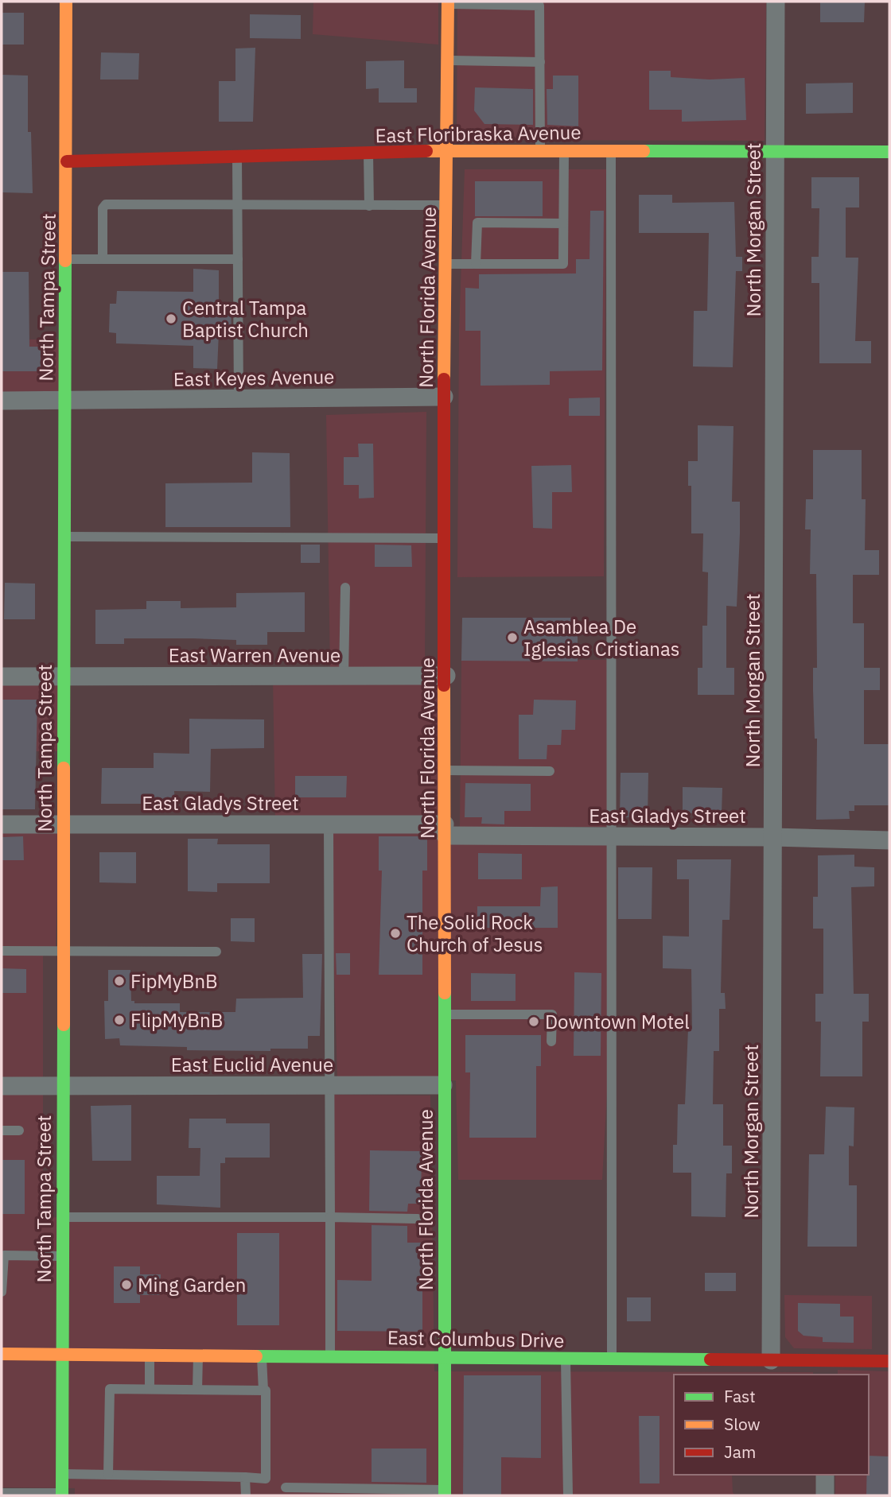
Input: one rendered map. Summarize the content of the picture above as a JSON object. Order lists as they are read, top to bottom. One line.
{"streets":{"main road":["East Floribraska Avenue","North Tampa Street","North Florida Avenue","East Columbus Drive"],"street":["North Morgan Street","East Keyes Avenue","East Warren Avenue","East Gladys Street","East Euclid Avenue"]},"crossings":[["East Floribraska Avenue","North Morgan Street"],["East Floribraska Avenue","North Tampa Street"],["East Floribraska Avenue","North Florida Avenue"],["North Morgan Street","East Gladys Street"],["North Morgan Street","East Columbus Drive"],["North Tampa Street","East Keyes Avenue"],["North Tampa Street","East Warren Avenue"],["North Tampa Street","East Gladys Street"],["North Tampa Street","East Euclid Avenue"],["North Tampa Street","East Columbus Drive"],["North Florida Avenue","East Keyes Avenue"],["North Florida Avenue","East Warren Avenue"],["North Florida Avenue","East Gladys Street"],["North Florida Avenue","East Euclid Avenue"],["North Florida Avenue","East Columbus Drive"]],"places":["Central Tampa Baptist Church","Asamblea De Iglesias Cristianas","The Solid Rock Church of Jesus","FipMyBnB","FlipMyBnB","Downtown Motel","Ming Garden"],"legend":["Fast","Slow","Jam"]}
